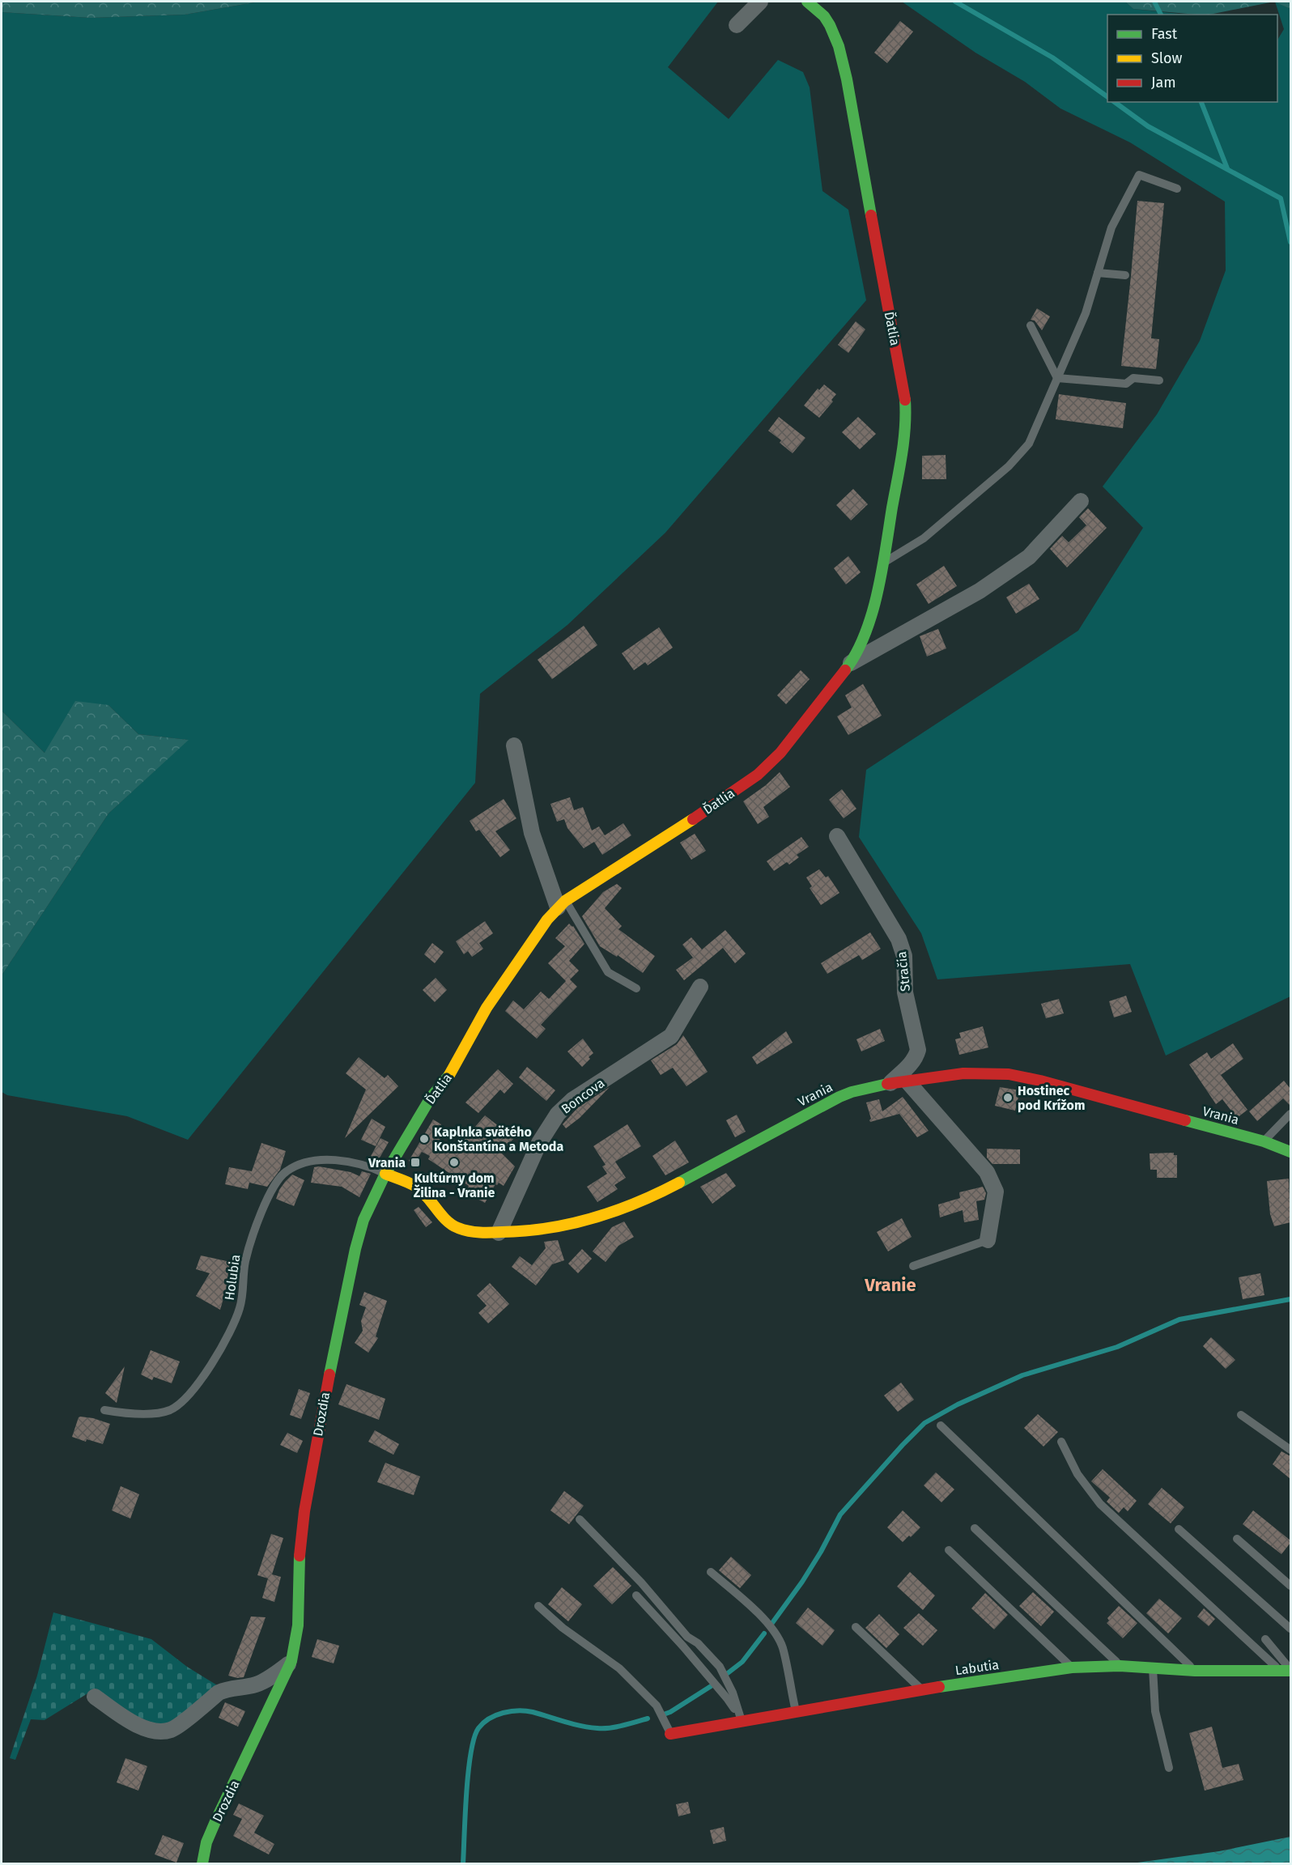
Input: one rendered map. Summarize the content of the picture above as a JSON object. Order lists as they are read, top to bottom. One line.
{"streets":{"street":["Ďatlia","Stračia","Vrania","Boncova","Drozdia","Labutia"],"lane":["Holubia"]},"crossings":[["Ďatlia","Vrania"],["Ďatlia","Holubia"],["Ďatlia","Drozdia"],["Stračia","Vrania"],["Vrania","Boncova"],["Vrania","Holubia"],["Vrania","Drozdia"],["Holubia","Drozdia"]],"districts":["Vranie"],"places":{"other":["Hostinec pod Krížom","Kaplnka svätého Konštantína a Metoda","Kultúrny dom Žilina - Vranie"],"transit":["Vrania"]},"legend":["Fast","Slow","Jam"]}
